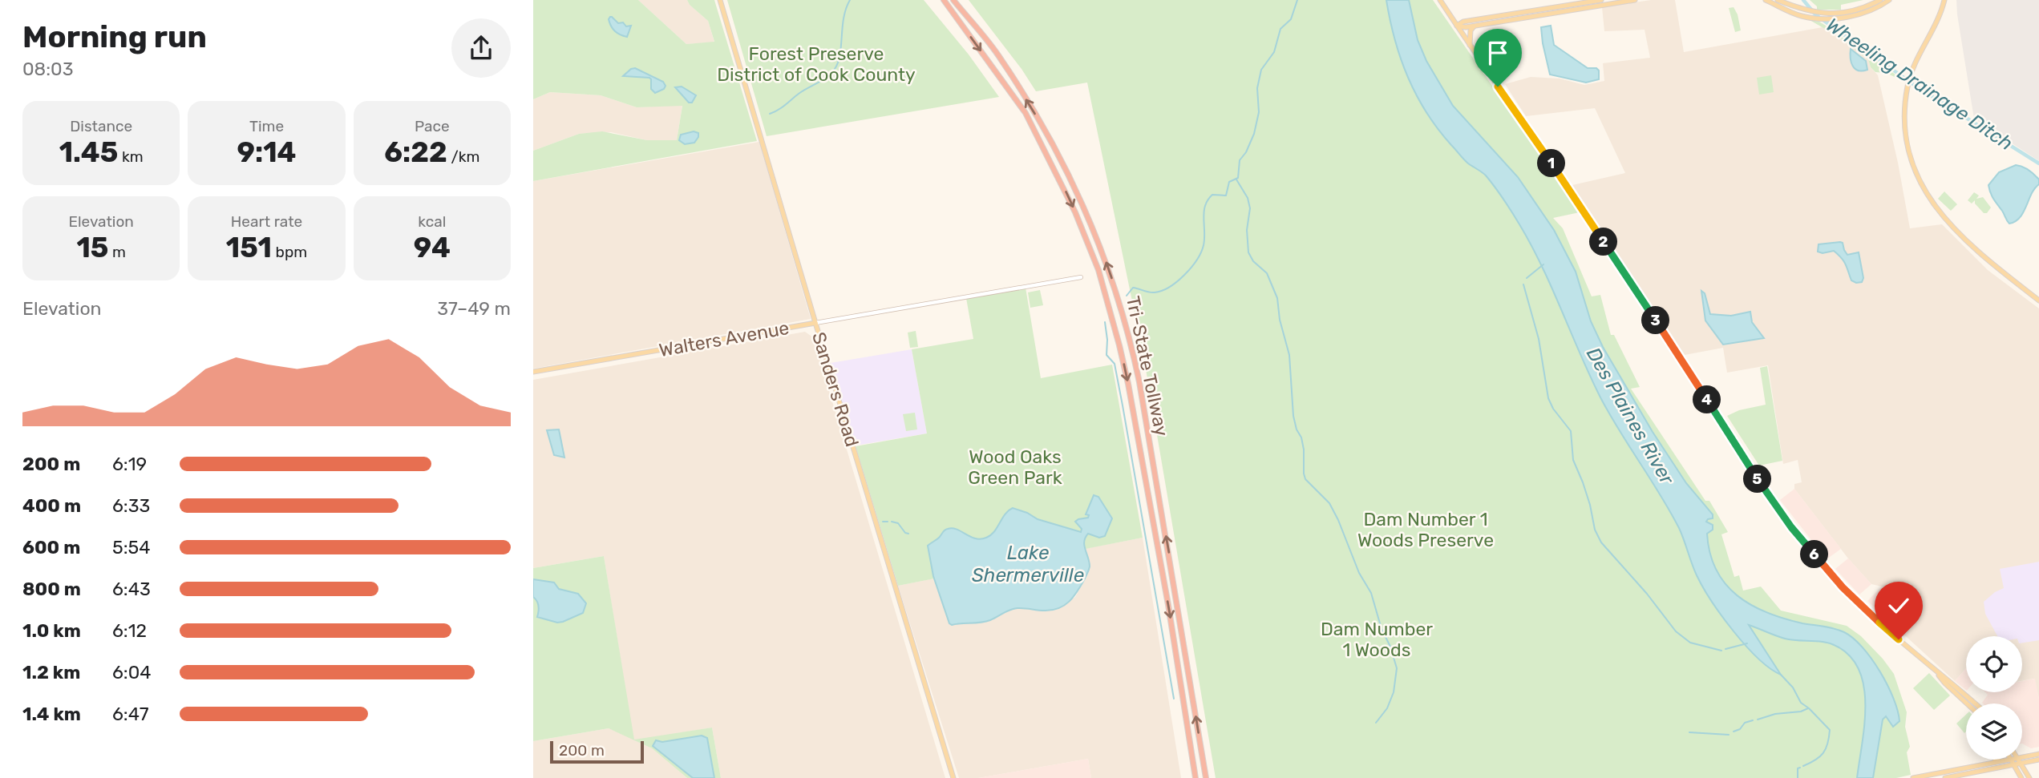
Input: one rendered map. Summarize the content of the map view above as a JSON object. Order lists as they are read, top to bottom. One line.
{"streets":{"highway":["Tri-State Tollway"],"main road":["Walters Avenue","Sanders Road"]},"crossings":[["Walters Avenue","Sanders Road"]],"water":["Wheeling Drainage Ditch","Des Plaines River","Lake Shermerville"],"parks":["Forest Preserve District of Cook County","Wood Oaks Green Park","Dam Number 1 Woods Preserve","Dam Number 1 Woods"],"scale_bar":"200 m","page":{"heading":["Morning run","08:03"],"stats":[["Distance","1.45 km"],["Time","9:14"],["Pace","6:22 /km"],["Elevation","15 m"],["Heart rate","151 bpm"],["kcal","94"]],"pins":["1","2","3","4","5","6"],"chart":["Elevation","37–49 m"],"list":[{"name":"200 m","note":"6:19"},{"name":"400 m","note":"6:33"},{"name":"600 m","note":"5:54"},{"name":"800 m","note":"6:43"},{"name":"1.0 km","note":"6:12"},{"name":"1.2 km","note":"6:04"},{"name":"1.4 km","note":"6:47"}],"scale":"200 m"}}
